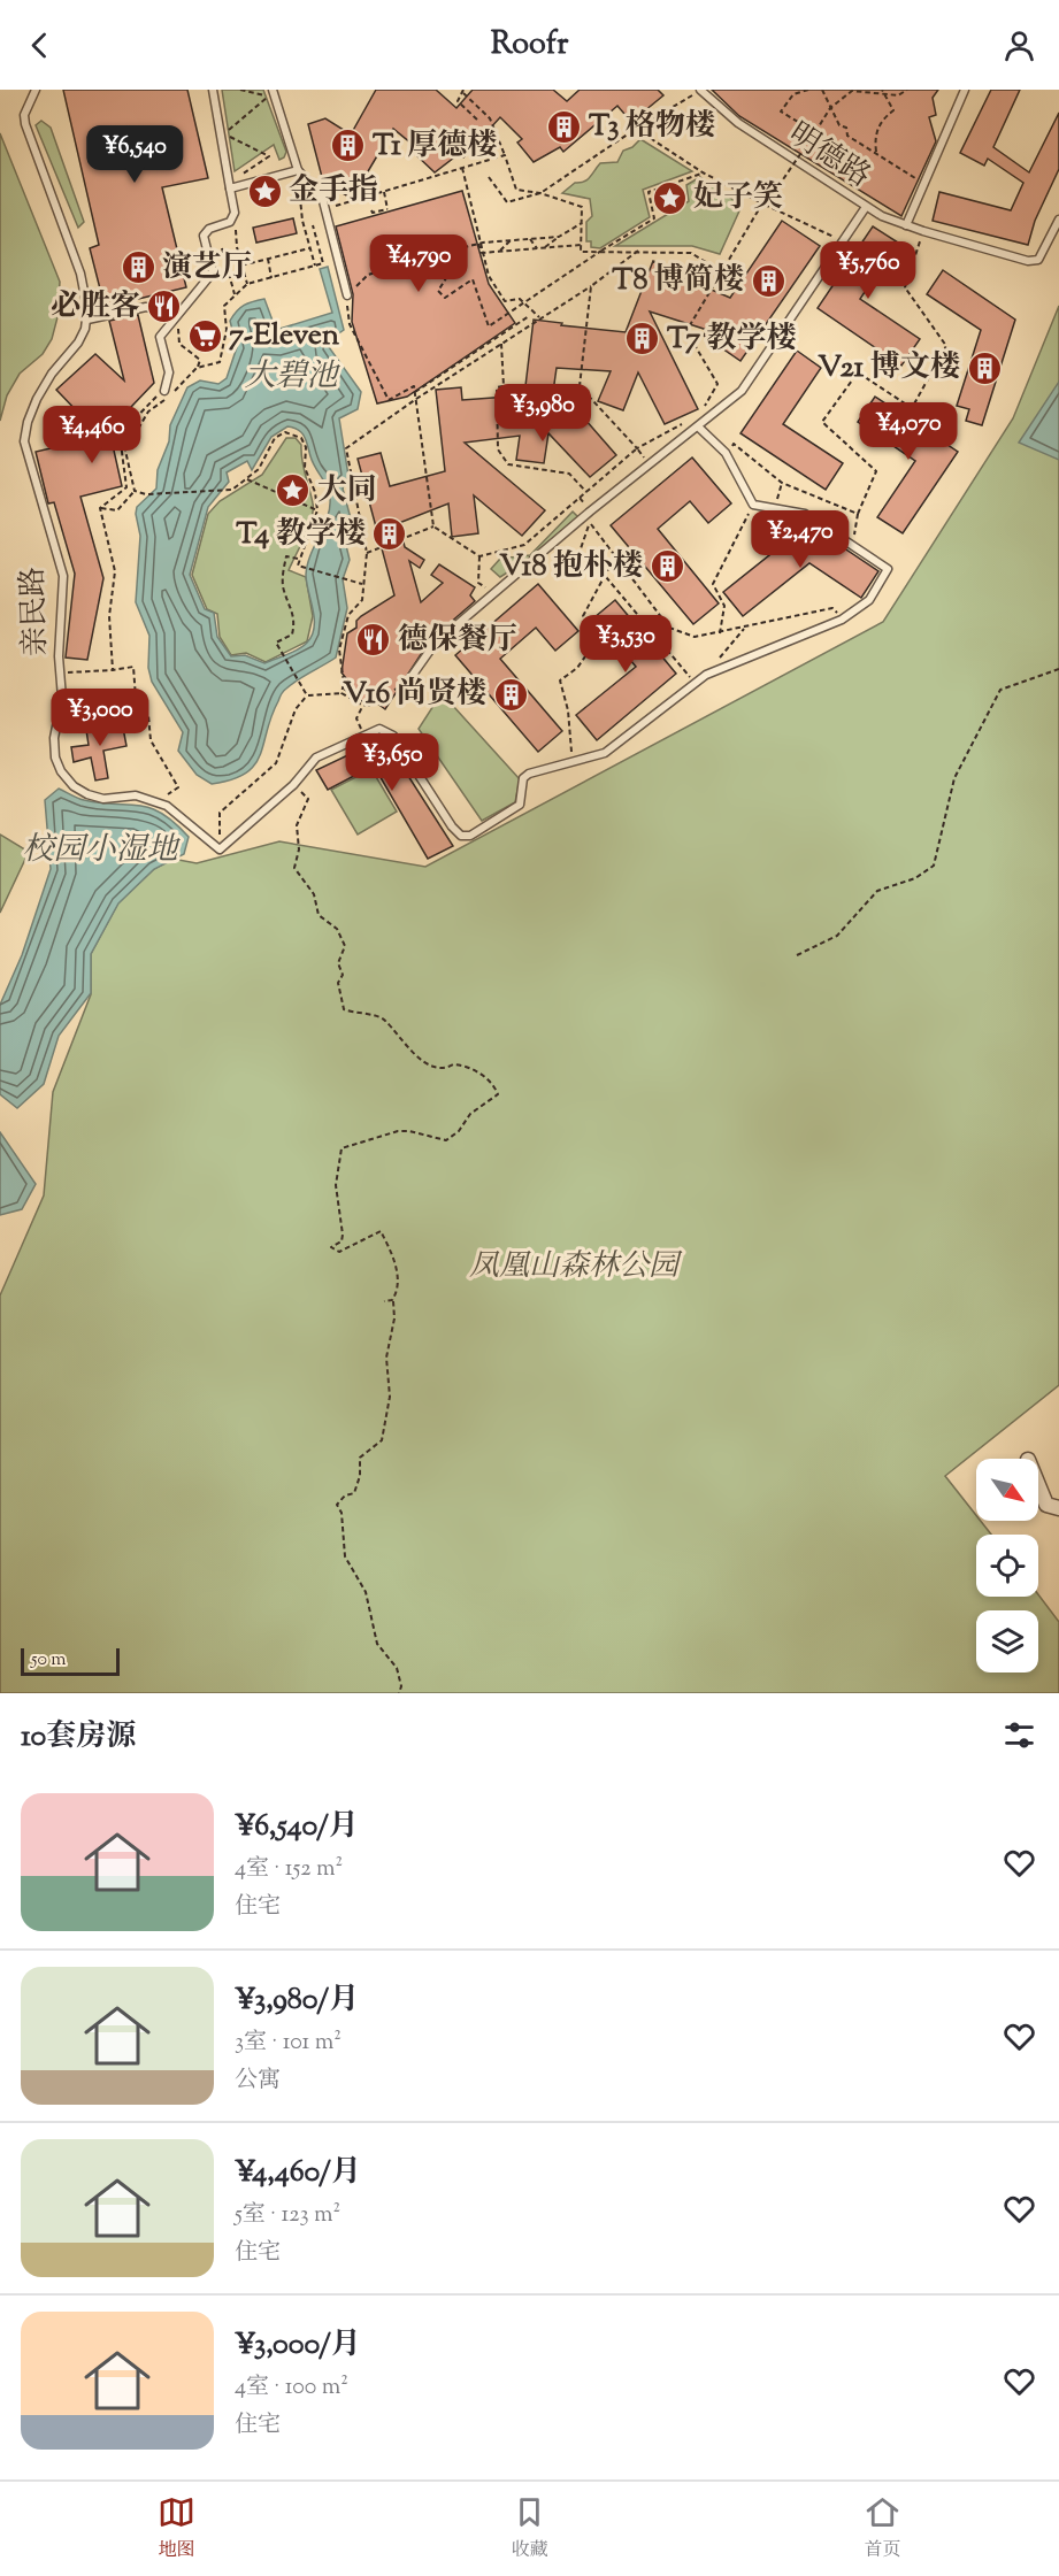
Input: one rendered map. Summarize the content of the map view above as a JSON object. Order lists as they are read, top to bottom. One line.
{"streets":{"lane":["明德路","亲民路"]},"water":["大碧池","校园小湿地"],"parks":["凤凰山森林公园"],"places":{"building":["T3 格物楼","T1 厚德楼","演艺厅","T8 博简楼","T7 教学楼","V21 博文楼","T4 教学楼","V18 抱朴楼","V16 尚贤楼"],"place":["金手指","妃子笑","大同"],"restaurant":["必胜客","德保餐厅"],"supermarket":["7-Eleven"]},"scale_bar":"50 m","north":"bottom right","page":{"header":"Roofr","price":["¥6,540","¥4,790","¥5,760","¥3,980","¥4,070","¥4,460","¥2,470","¥3,530","¥3,000","¥3,650"],"scale":"50 m","heading":"10套房源","list":[{"name":"¥6,540/月","note":"4室 · 152 m² · 住宅"},{"name":"¥3,980/月","note":"3室 · 101 m² · 公寓"},{"name":"¥4,460/月","note":"5室 · 123 m² · 住宅"},{"name":"¥3,000/月","note":"4室 · 100 m² · 住宅"}],"tabs":["地图","收藏","首页"]}}
